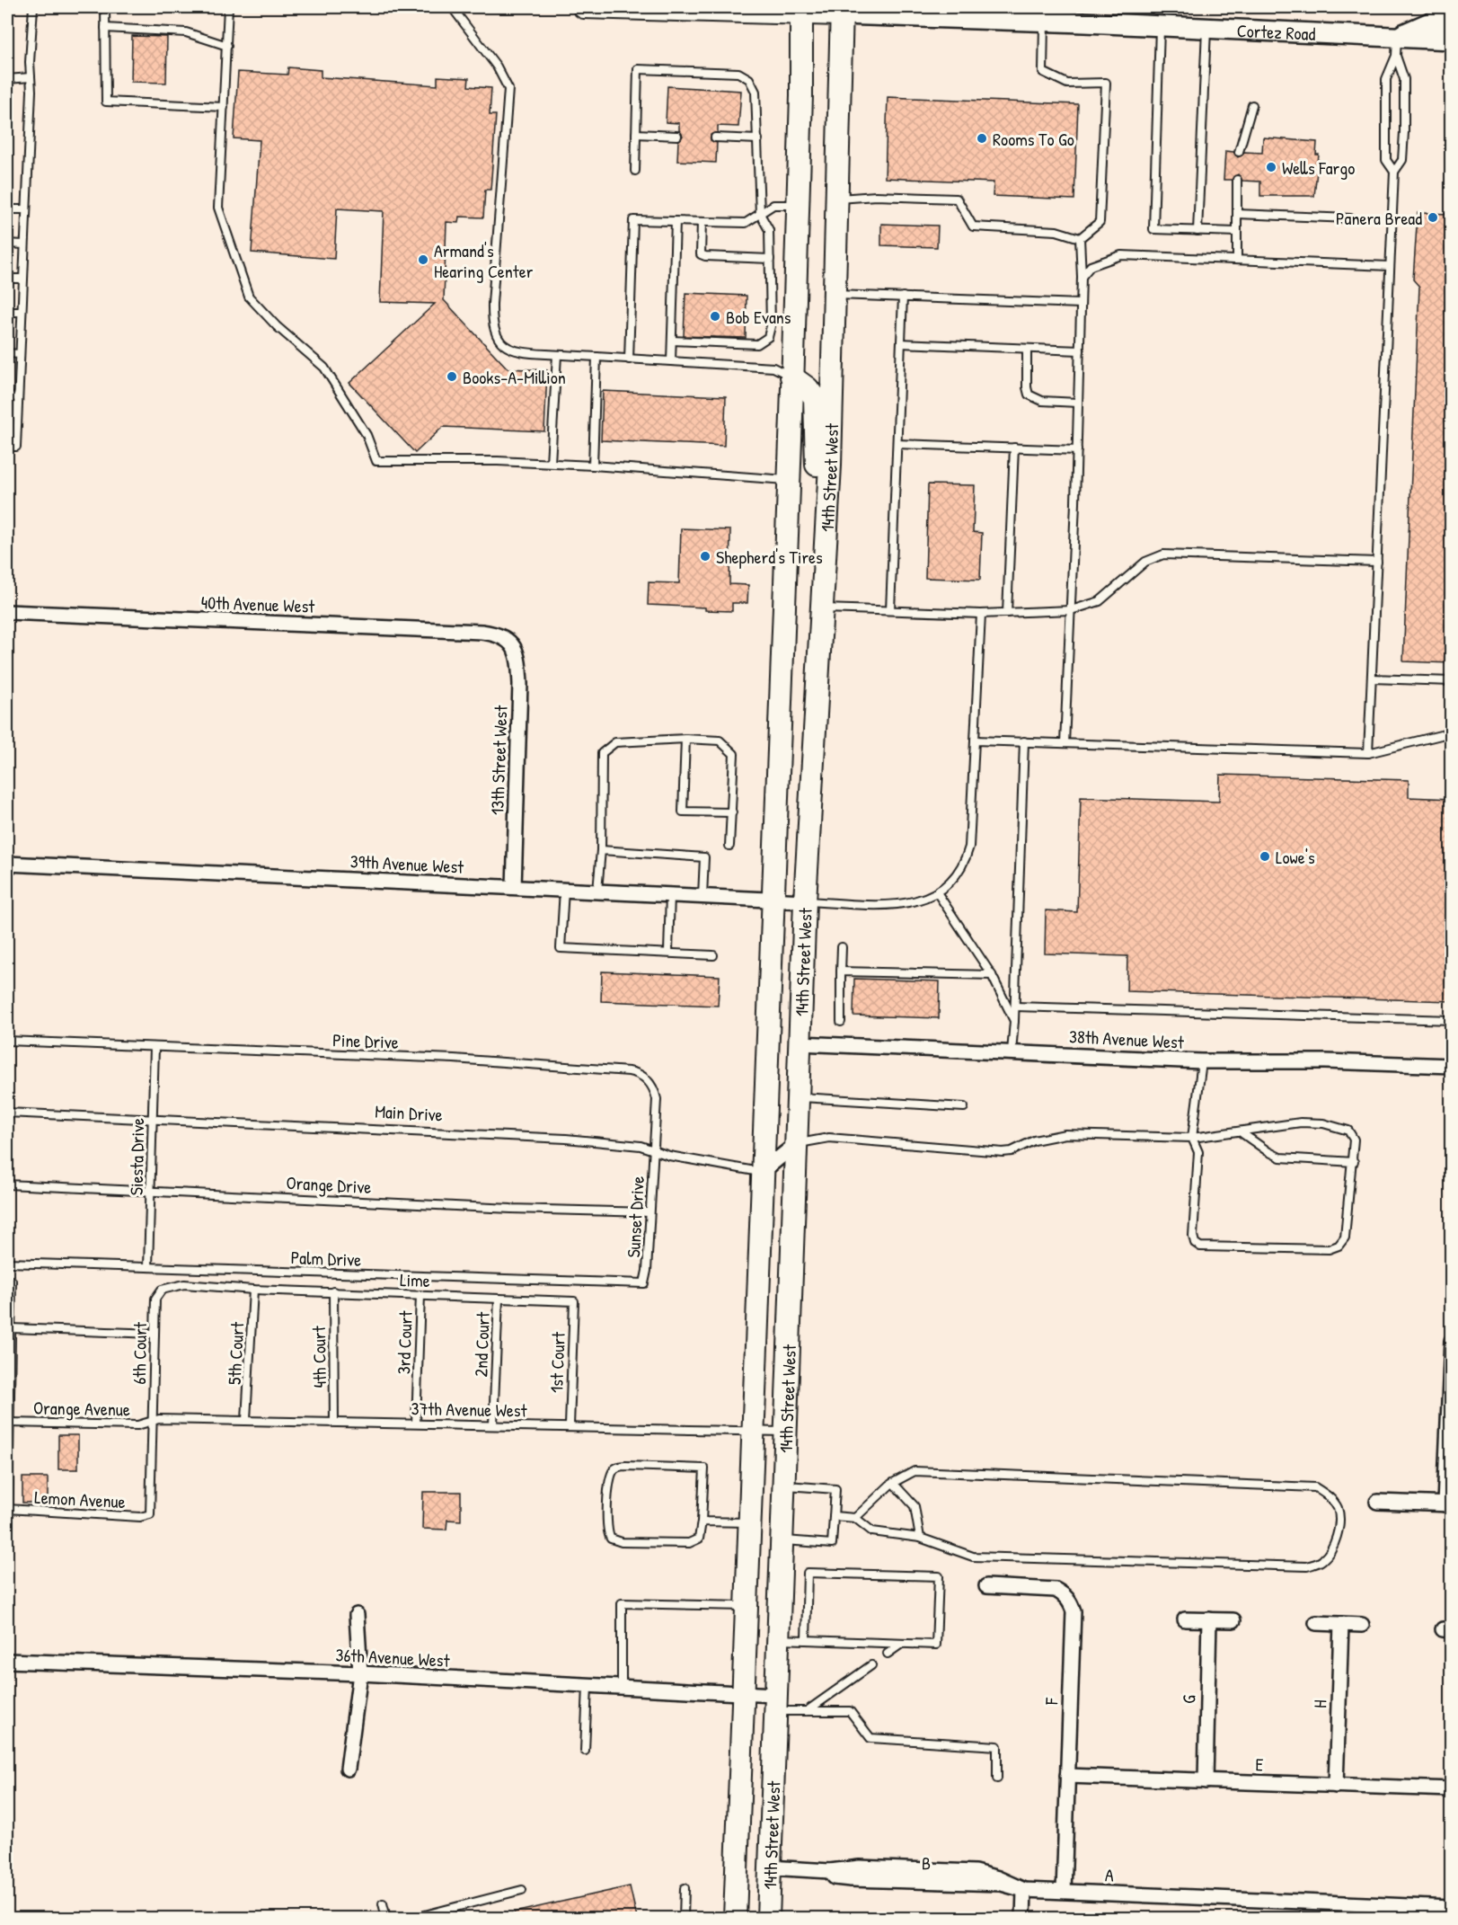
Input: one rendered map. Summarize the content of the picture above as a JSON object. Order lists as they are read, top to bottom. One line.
{"streets":{"main road":["Cortez Road","14th Street West"],"street":["40th Avenue West","13th Street West","39th Avenue West","38th Avenue West","36th Avenue West","G","F","H","E","A"],"lane":["Pine Drive","Main Drive","Siesta Drive","Orange Drive","Sunset Drive","Palm Drive","Lime","3rd Court","2nd Court","6th Court","5th Court","4th Court","1st Court","Orange Avenue","37th Avenue West","Lemon Avenue"]},"crossings":[["Cortez Road","14th Street West"],["14th Street West","39th Avenue West"],["14th Street West","38th Avenue West"],["14th Street West","Main Drive"],["14th Street West","37th Avenue West"],["14th Street West","36th Avenue West"],["14th Street West","A"],["40th Avenue West","13th Street West"],["13th Street West","39th Avenue West"],["Pine Drive","Main Drive"],["Pine Drive","Siesta Drive"],["Pine Drive","Sunset Drive"],["Main Drive","Siesta Drive"],["Main Drive","Sunset Drive"],["Siesta Drive","Orange Drive"],["Siesta Drive","Palm Drive"],["Orange Drive","Sunset Drive"],["Sunset Drive","Palm Drive"],["Lime","3rd Court"],["Lime","2nd Court"],["Lime","6th Court"],["Lime","5th Court"],["Lime","4th Court"],["Lime","1st Court"],["3rd Court","37th Avenue West"],["2nd Court","37th Avenue West"],["6th Court","5th Court"],["6th Court","Orange Avenue"],["6th Court","37th Avenue West"],["6th Court","Lemon Avenue"],["5th Court","37th Avenue West"],["4th Court","37th Avenue West"],["1st Court","37th Avenue West"],["Orange Avenue","37th Avenue West"],["G","E"],["F","E"],["F","A"],["H","E"]],"places":["Rooms To Go","Wells Fargo","Panera Bread","Armand's Hearing Center","Bob Evans","Books-A-Million","Shepherd's Tires","Lowe's"]}
